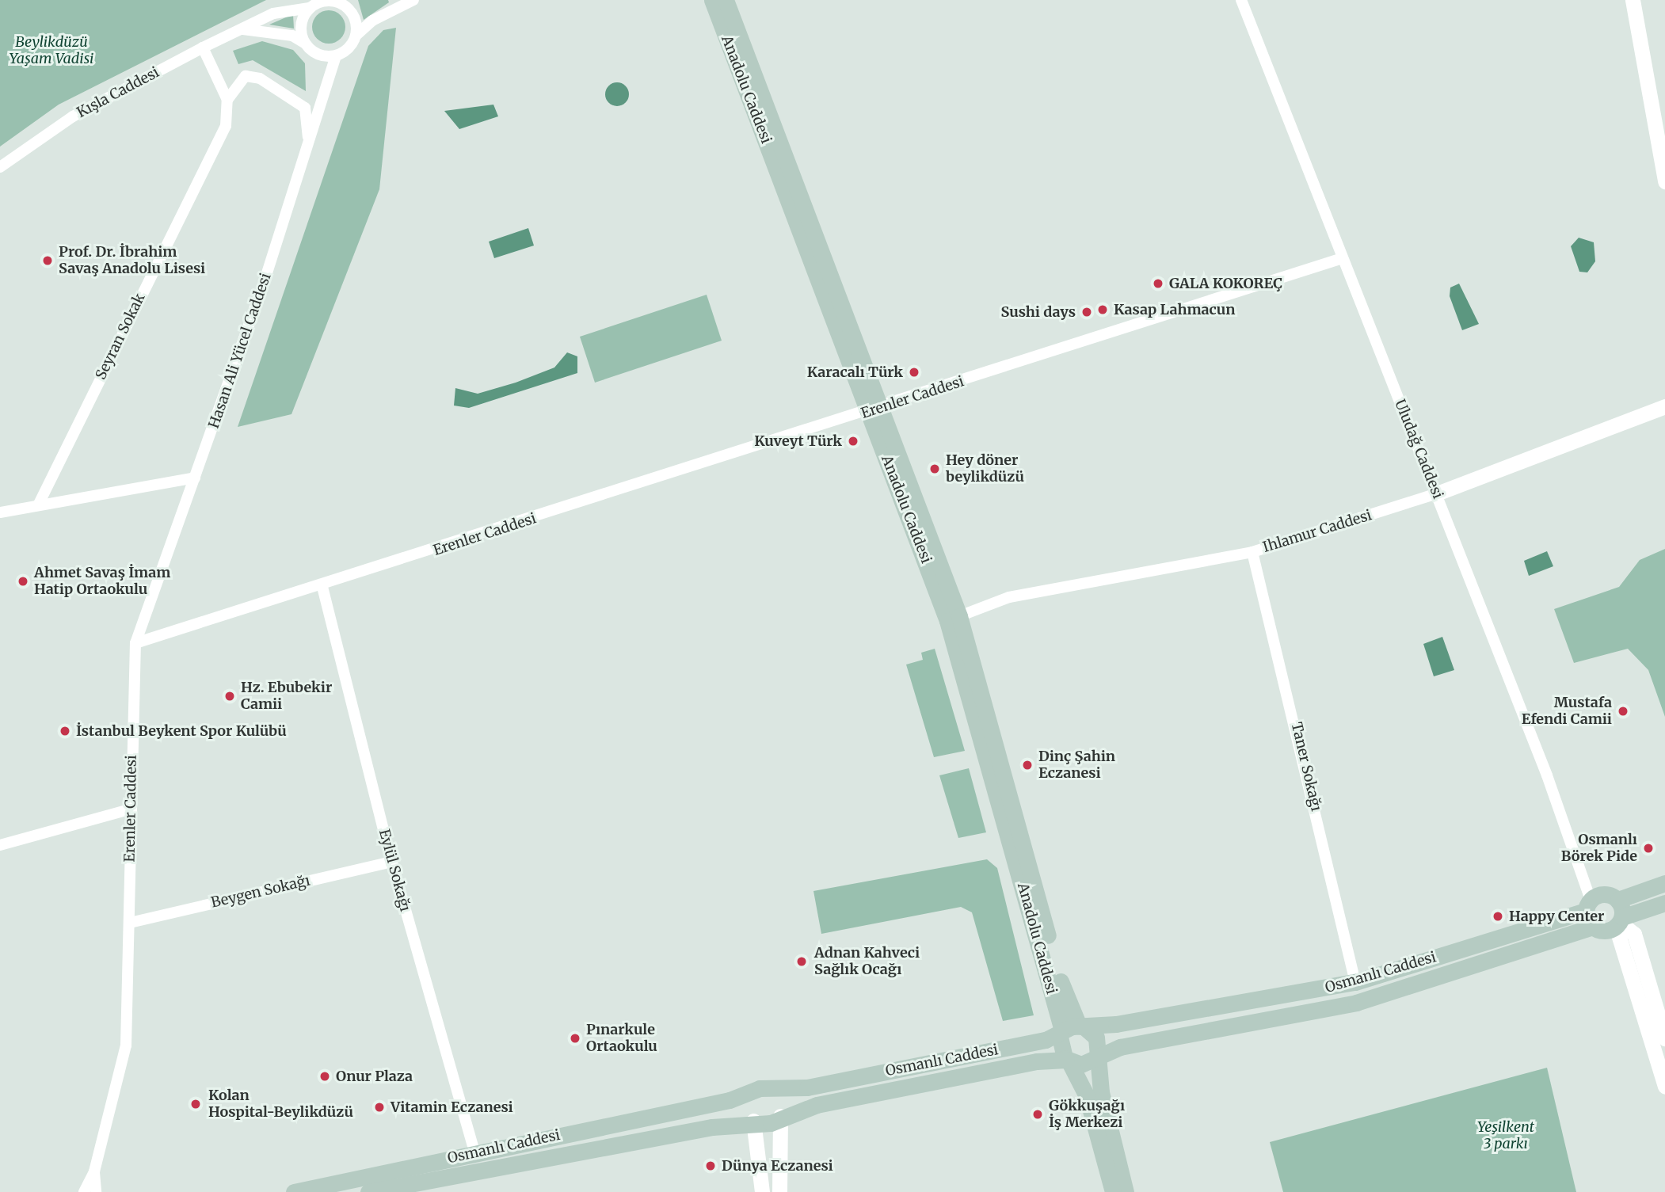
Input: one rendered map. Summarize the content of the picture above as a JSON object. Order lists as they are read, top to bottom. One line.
{"streets":{"main road":["Anadolu Caddesi","Osmanlı Caddesi"],"street":["Kışla Caddesi","Seyran Sokak","Hasan Ali Yücel Caddesi","Erenler Caddesi","Uludağ Caddesi","Ihlamur Caddesi","Taner Sokağı","Eylül Sokağı","Beygen Sokağı"]},"crossings":[["Anadolu Caddesi","Erenler Caddesi"],["Anadolu Caddesi","Ihlamur Caddesi"],["Anadolu Caddesi","Osmanlı Caddesi"],["Kışla Caddesi","Hasan Ali Yücel Caddesi"],["Hasan Ali Yücel Caddesi","Erenler Caddesi"],["Erenler Caddesi","Uludağ Caddesi"],["Erenler Caddesi","Eylül Sokağı"],["Erenler Caddesi","Beygen Sokağı"],["Uludağ Caddesi","Ihlamur Caddesi"],["Uludağ Caddesi","Osmanlı Caddesi"],["Ihlamur Caddesi","Taner Sokağı"],["Taner Sokağı","Osmanlı Caddesi"],["Eylül Sokağı","Beygen Sokağı"],["Eylül Sokağı","Osmanlı Caddesi"]],"parks":["Beylikdüzü Yaşam Vadisi","Yeşilkent 3 parkı"],"places":["Prof. Dr. İbrahim Savaş Anadolu Lisesi","GALA KOKOREÇ","Kasap Lahmacun","Sushi days","Karacalı Türk","Kuveyt Türk","Hey döner beylikdüzü","Ahmet Savaş İmam Hatip Ortaokulu","Hz. Ebubekir Camii","Mustafa Efendi Camii","İstanbul Beykent Spor Kulübü","Dinç Şahin Eczanesi","Osmanlı Börek Pide","Happy Center","Adnan Kahveci Sağlık Ocağı","Pınarkule Ortaokulu","Onur Plaza","Kolan Hospital-Beylikdüzü","Vitamin Eczanesi","Gökkuşağı İş Merkezi","Dünya Eczanesi"]}
